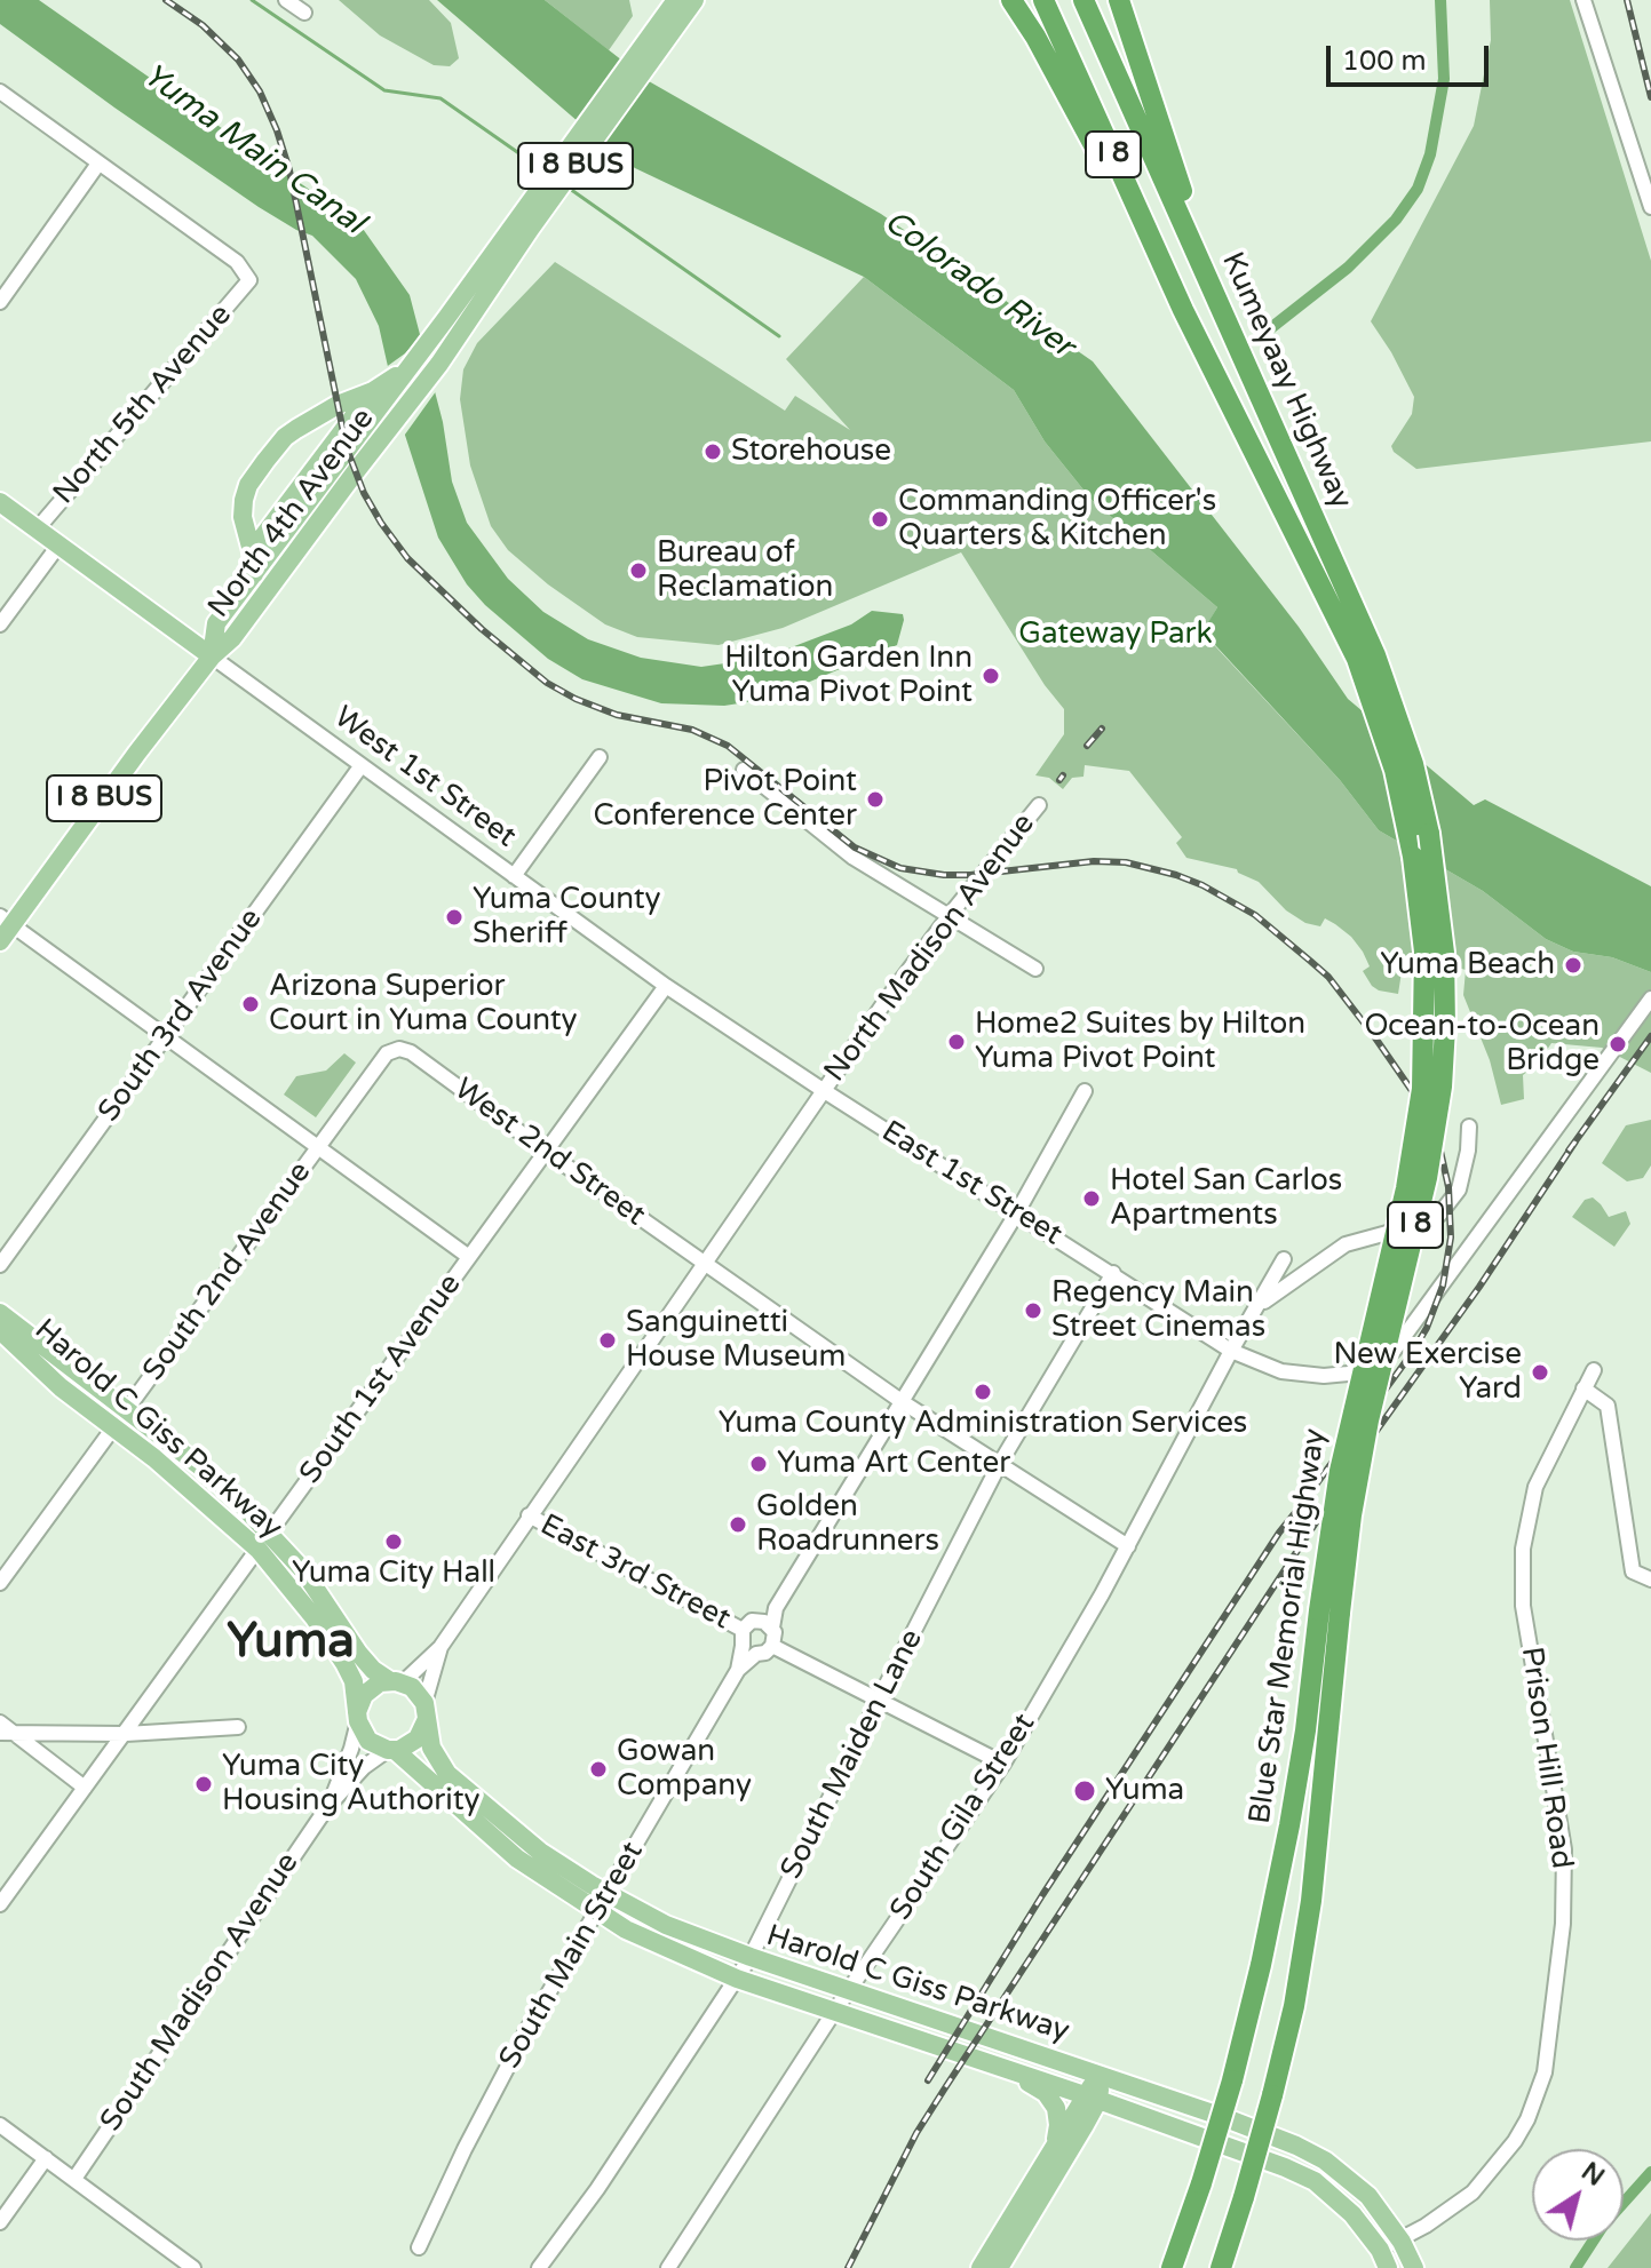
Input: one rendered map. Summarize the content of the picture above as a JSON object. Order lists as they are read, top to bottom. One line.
{"streets":{"highway":["I 8","Kumeyaay Highway","Blue Star Memorial Highway"],"main road":["I 8 BUS","North 4th Avenue","West 1st Street","Harold C Giss Parkway"],"street":["North 5th Avenue","North Madison Avenue","South 3rd Avenue","West 2nd Street","East 1st Street","South 2nd Avenue","South 1st Avenue","East 3rd Street","South Maiden Lane","Prison Hill Road","South Gila Street","South Main Street","South Madison Avenue"]},"crossings":[["I 8 BUS","North 4th Avenue"],["I 8 BUS","West 1st Street"],["Kumeyaay Highway","Blue Star Memorial Highway"],["North 5th Avenue","West 1st Street"],["North 4th Avenue","West 1st Street"],["West 1st Street","North Madison Avenue"],["West 1st Street","South 3rd Avenue"],["West 1st Street","East 1st Street"],["West 1st Street","South 1st Avenue"],["North Madison Avenue","East 1st Street"],["West 2nd Street","South 2nd Avenue"],["West 2nd Street","South 1st Avenue"],["West 2nd Street","South Maiden Lane"],["West 2nd Street","South Gila Street"],["East 1st Street","South Maiden Lane"],["East 1st Street","South Gila Street"],["South 2nd Avenue","Harold C Giss Parkway"],["South 1st Avenue","Harold C Giss Parkway"],["Harold C Giss Parkway","South Maiden Lane"],["Harold C Giss Parkway","Prison Hill Road"],["Harold C Giss Parkway","South Gila Street"],["Harold C Giss Parkway","South Main Street"],["Harold C Giss Parkway","South Madison Avenue"],["East 3rd Street","South Main Street"]],"districts":["Yuma"],"water":["Yuma Main Canal","Colorado River"],"parks":["Gateway Park"],"places":["Storehouse","Commanding Officer's Quarters & Kitchen","Bureau of Reclamation","Hilton Garden Inn Yuma Pivot Point","Pivot Point Conference Center","Yuma County Sheriff","Yuma Beach","Arizona Superior Court in Yuma County","Home2 Suites by Hilton Yuma Pivot Point","Ocean-to-Ocean Bridge","Hotel San Carlos Apartments","Regency Main Street Cinemas","Sanguinetti House Museum","New Exercise Yard","Yuma County Administration Services","Yuma Art Center","Golden Roadrunners","Yuma City Hall","Gowan Company","Yuma City Housing Authority","Yuma"],"scale_bar":"100 m","north":"top right"}
